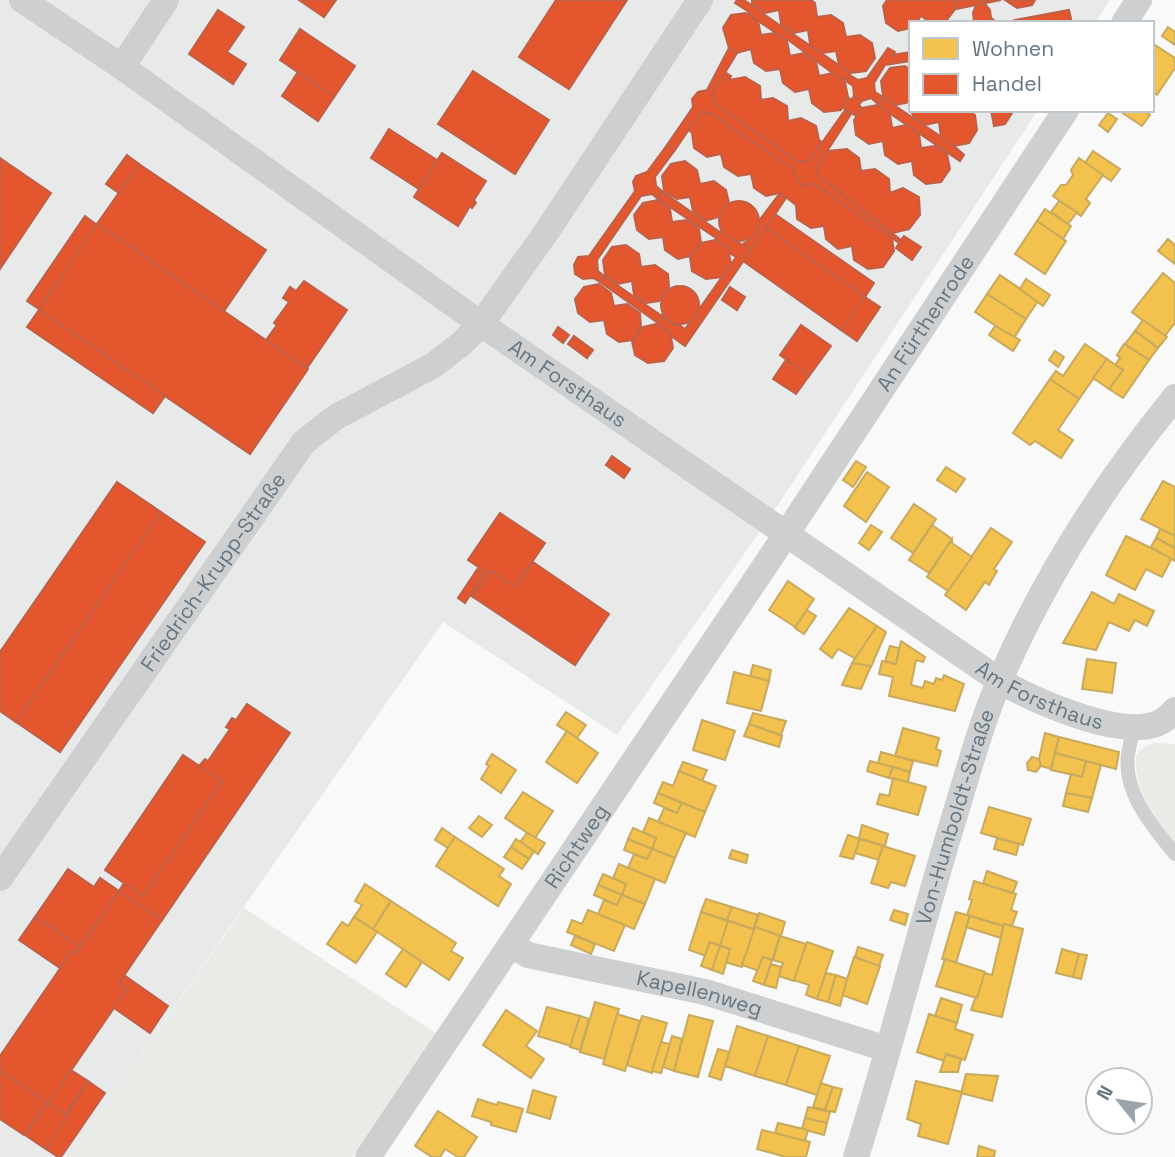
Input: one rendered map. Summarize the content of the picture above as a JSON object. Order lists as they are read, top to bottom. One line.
{"streets":{"street":["An Fürthenrode","Am Forsthaus","Friedrich-Krupp-Straße","Von-Humboldt-Straße","Richtweg","Kapellenweg"]},"crossings":[["An Fürthenrode","Am Forsthaus"],["An Fürthenrode","Richtweg"],["Am Forsthaus","Friedrich-Krupp-Straße"],["Am Forsthaus","Von-Humboldt-Straße"],["Am Forsthaus","Richtweg"],["Von-Humboldt-Straße","Kapellenweg"],["Richtweg","Kapellenweg"]],"legend":["Wohnen","Handel"],"north":"top left"}
